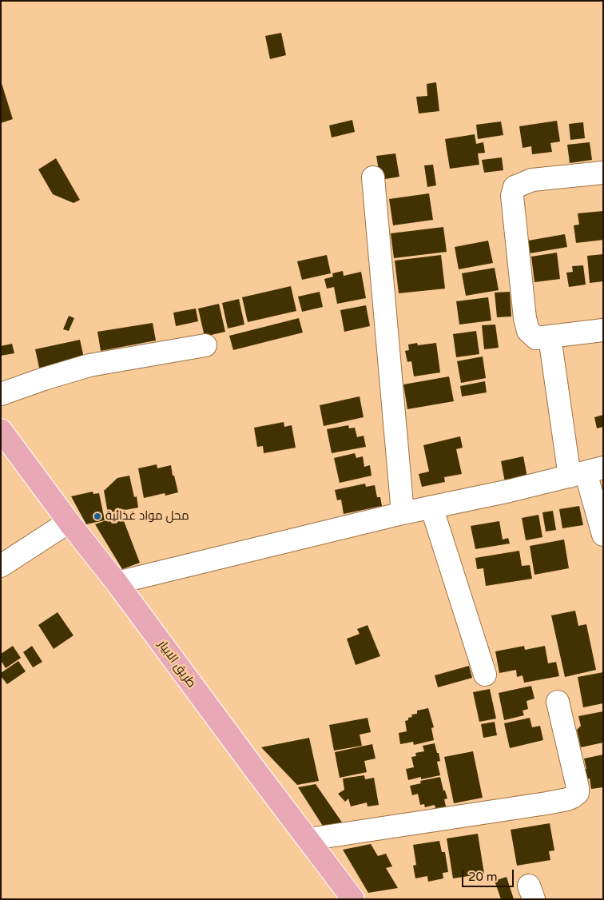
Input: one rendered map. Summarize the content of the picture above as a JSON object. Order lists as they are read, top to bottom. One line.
{"streets":{"main road":["طريق الابيار"]},"places":["محل مواد غذائية"],"scale_bar":"20 m"}
